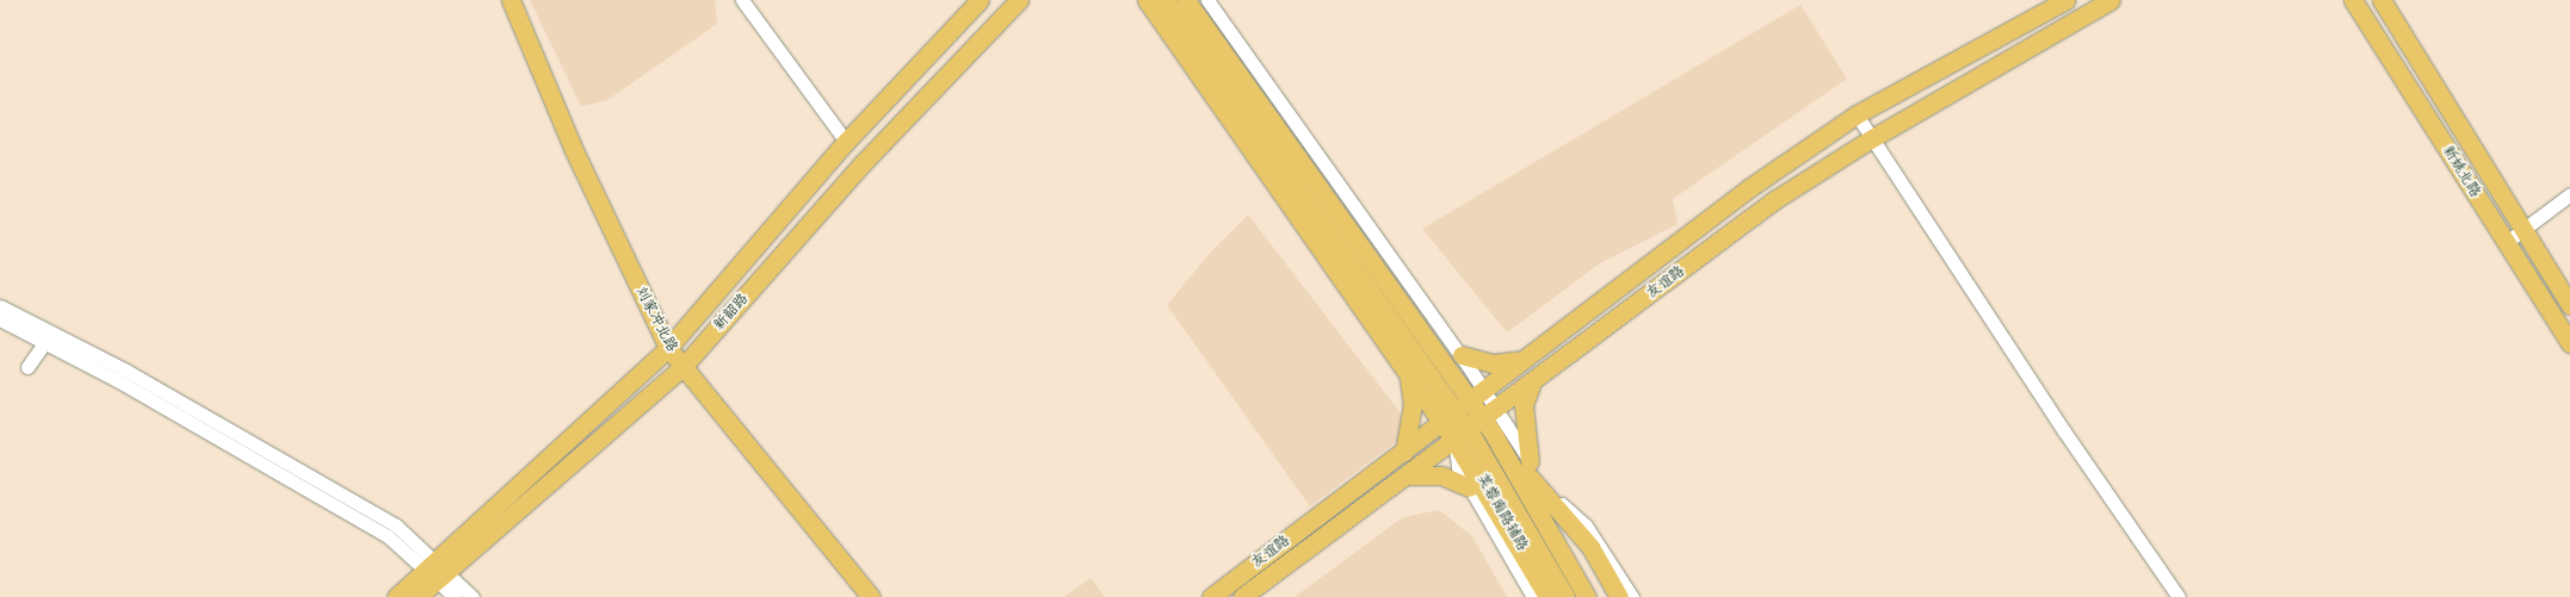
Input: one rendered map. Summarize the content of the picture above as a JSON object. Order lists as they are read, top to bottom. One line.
{"streets":{"main road":["新姚北路","友谊路","新韶路","刘家冲北路"],"street":["芙蓉南路辅路"]},"crossings":[["友谊路","芙蓉南路辅路"],["新韶路","刘家冲北路"]]}
